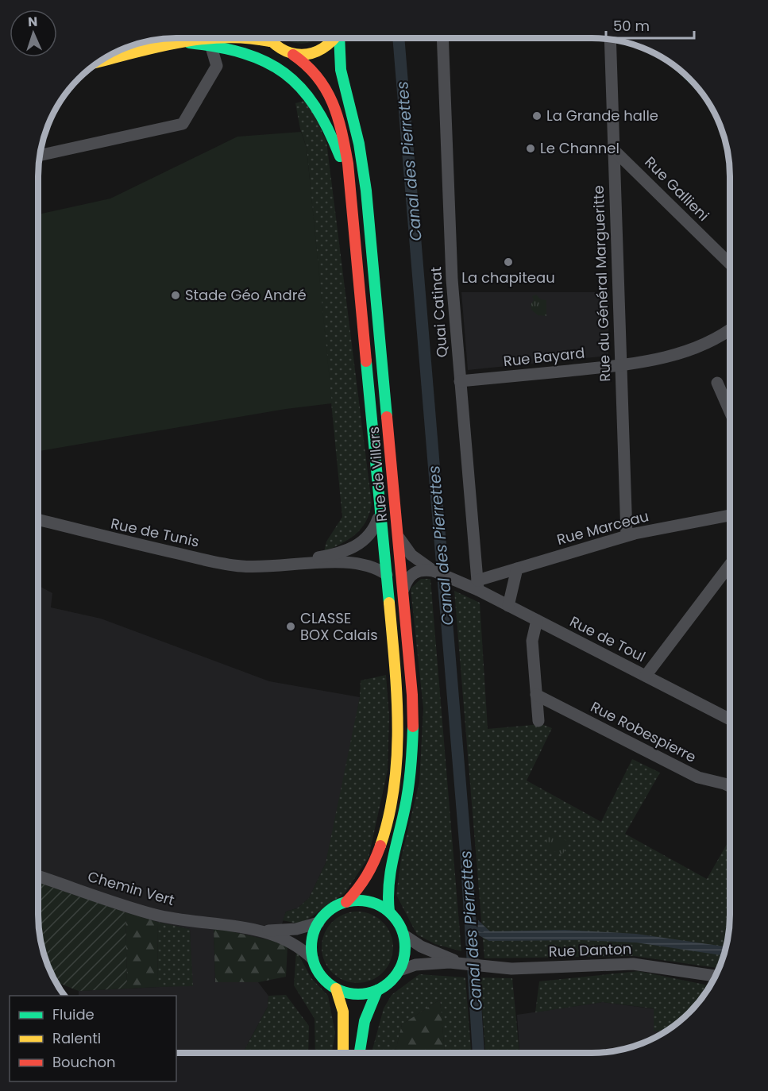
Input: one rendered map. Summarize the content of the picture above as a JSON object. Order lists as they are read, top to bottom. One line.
{"streets":{"main road":["Rue de Villars"],"street":["Rue Gallieni","Rue du Général Margueritte","Quai Catinat","Rue Bayard","Rue Marceau","Rue de Tunis","Rue de Toul","Rue Robespierre","Chemin Vert","Rue Danton"]},"crossings":[["Rue Gallieni","Rue du Général Margueritte"],["Rue du Général Margueritte","Rue Bayard"],["Rue du Général Margueritte","Rue Marceau"],["Quai Catinat","Rue Bayard"],["Quai Catinat","Rue Marceau"],["Quai Catinat","Rue de Toul"],["Rue de Villars","Rue de Tunis"],["Rue Marceau","Rue de Toul"]],"water":["Canal des Pierrettes"],"places":["La Grande halle","Le Channel","La chapiteau","Stade Géo André","CLASSE BOX Calais"],"legend":["Fluide","Ralenti","Bouchon"],"scale_bar":"50 m","north":"top"}
